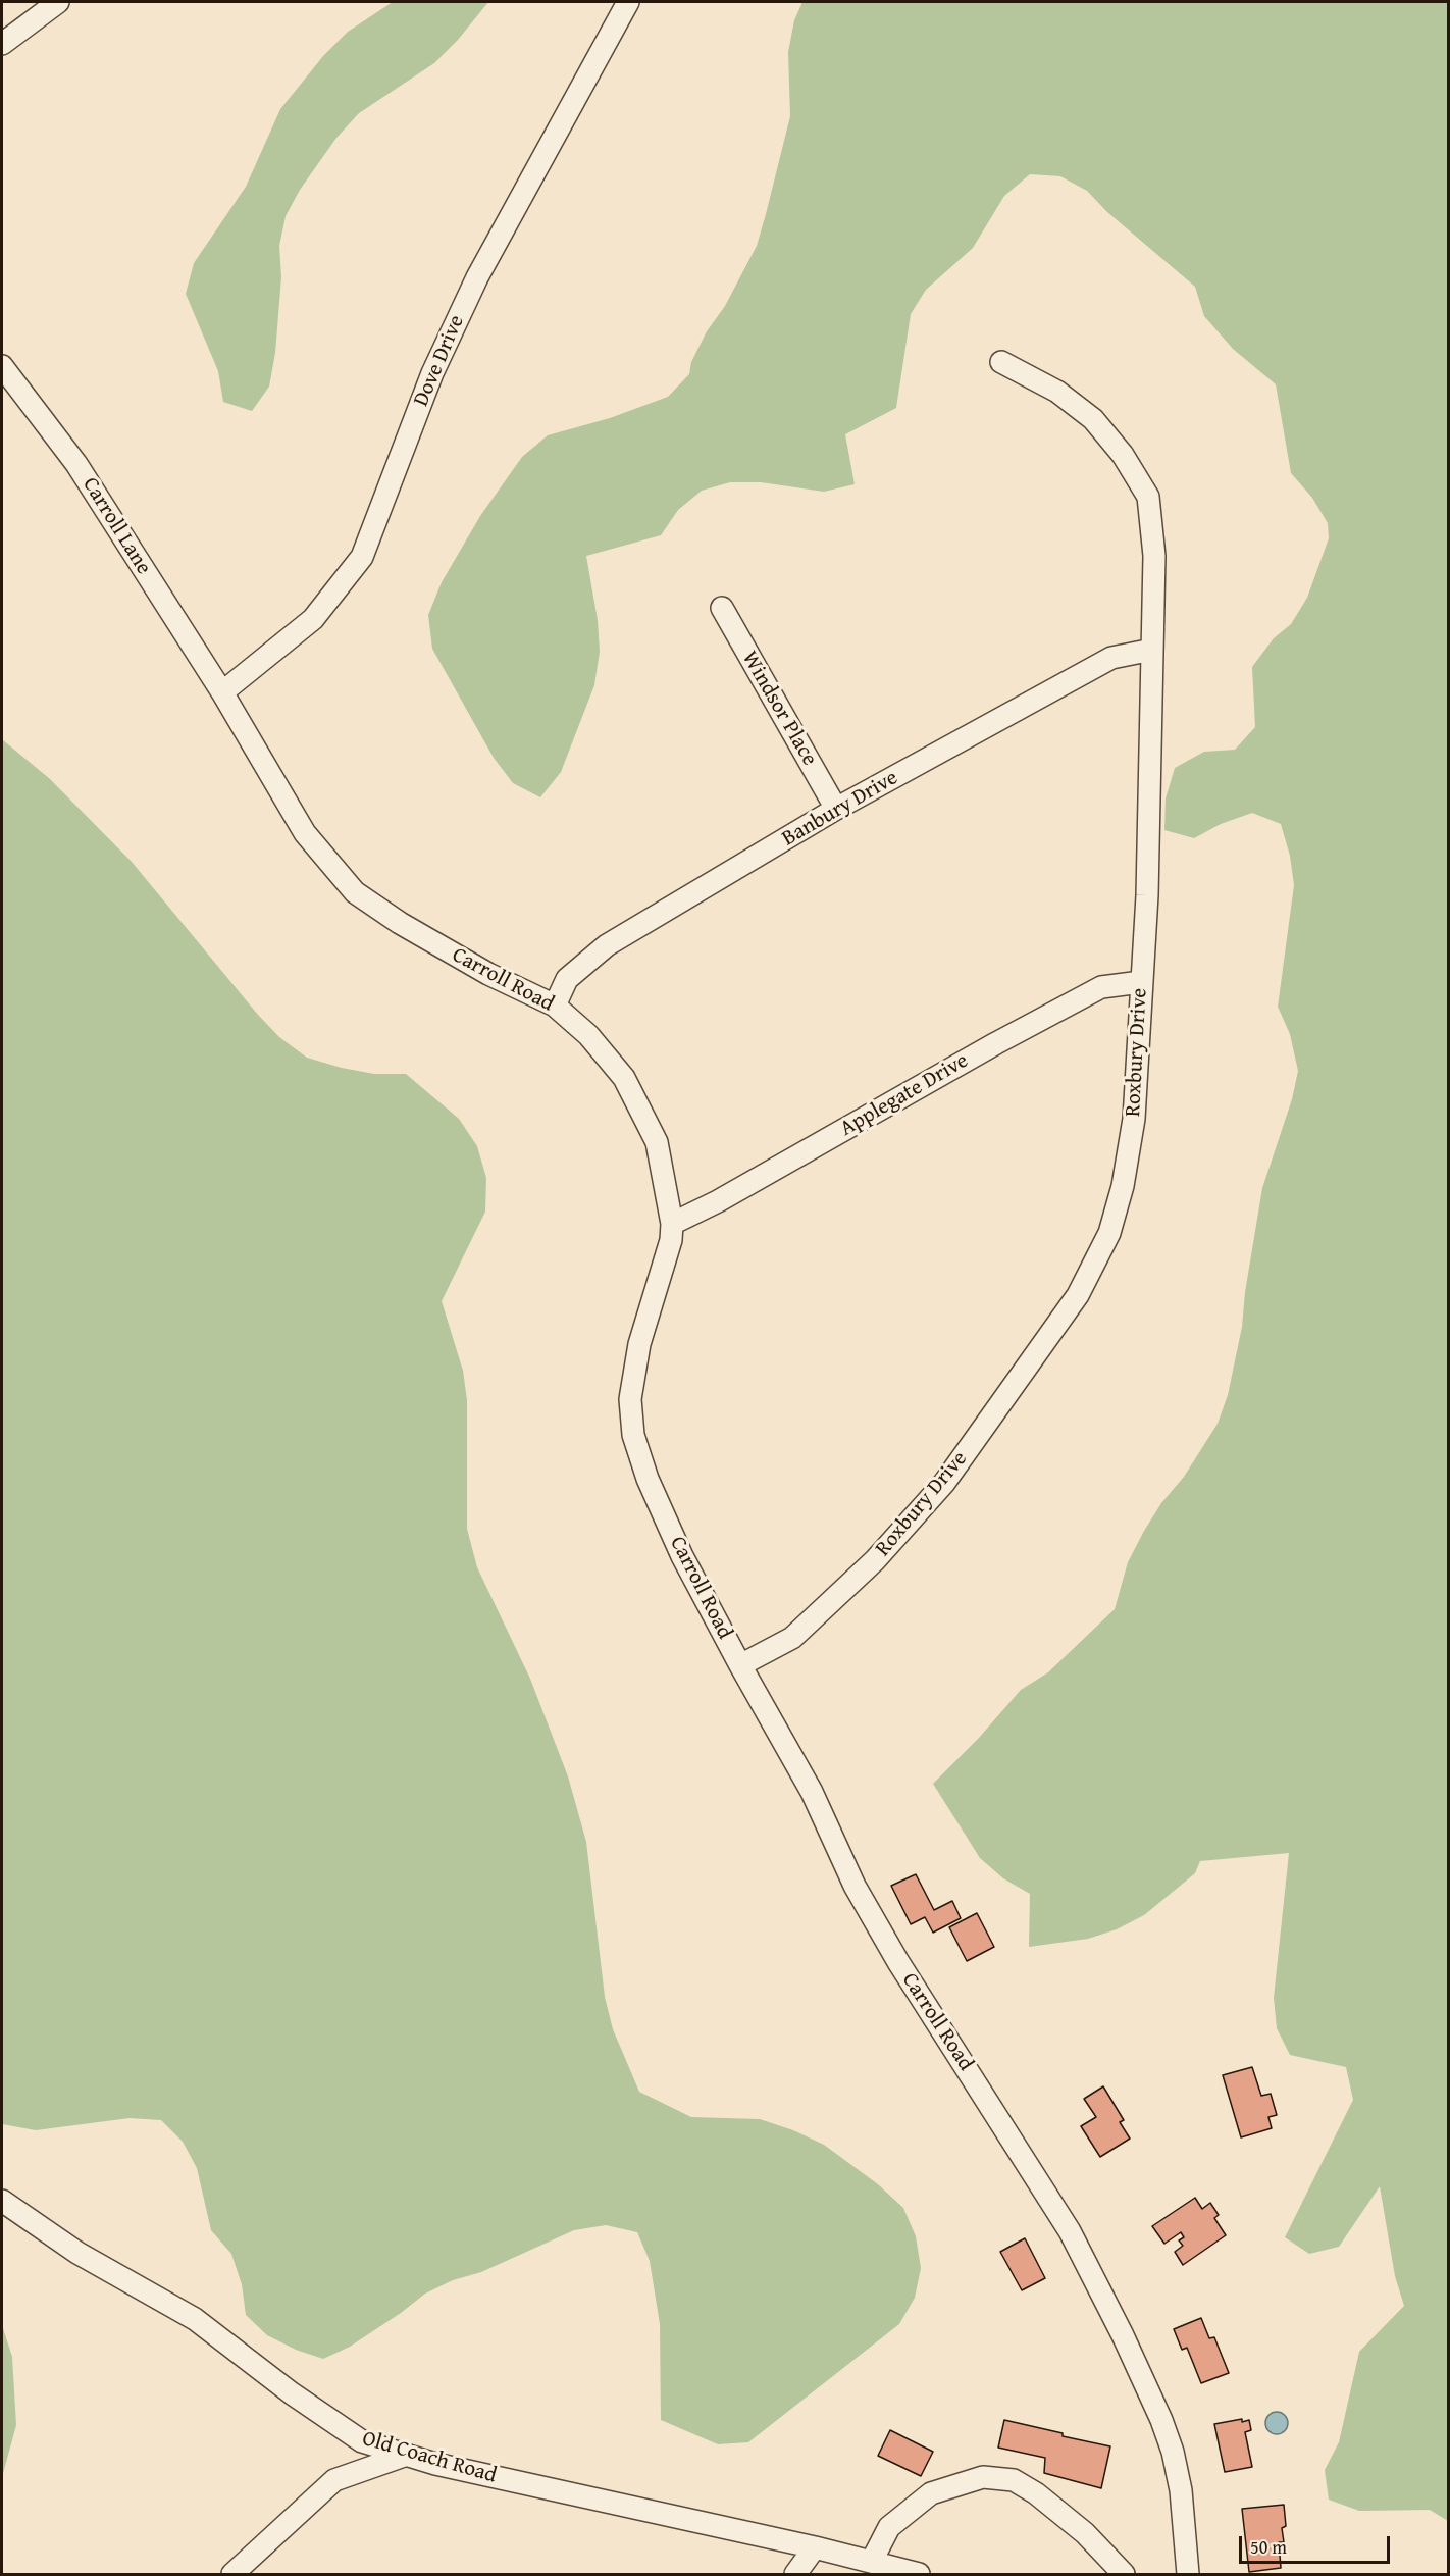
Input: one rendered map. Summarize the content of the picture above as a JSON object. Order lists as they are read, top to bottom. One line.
{"streets":{"street":["Dove Drive","Carroll Lane","Windsor Place","Banbury Drive","Carroll Road","Roxbury Drive","Applegate Drive","Old Coach Road"]},"crossings":[["Dove Drive","Carroll Lane"],["Dove Drive","Carroll Road"],["Carroll Lane","Carroll Road"],["Windsor Place","Banbury Drive"],["Banbury Drive","Carroll Road"],["Banbury Drive","Roxbury Drive"],["Carroll Road","Roxbury Drive"],["Carroll Road","Applegate Drive"],["Roxbury Drive","Applegate Drive"]],"scale_bar":"50 m"}
